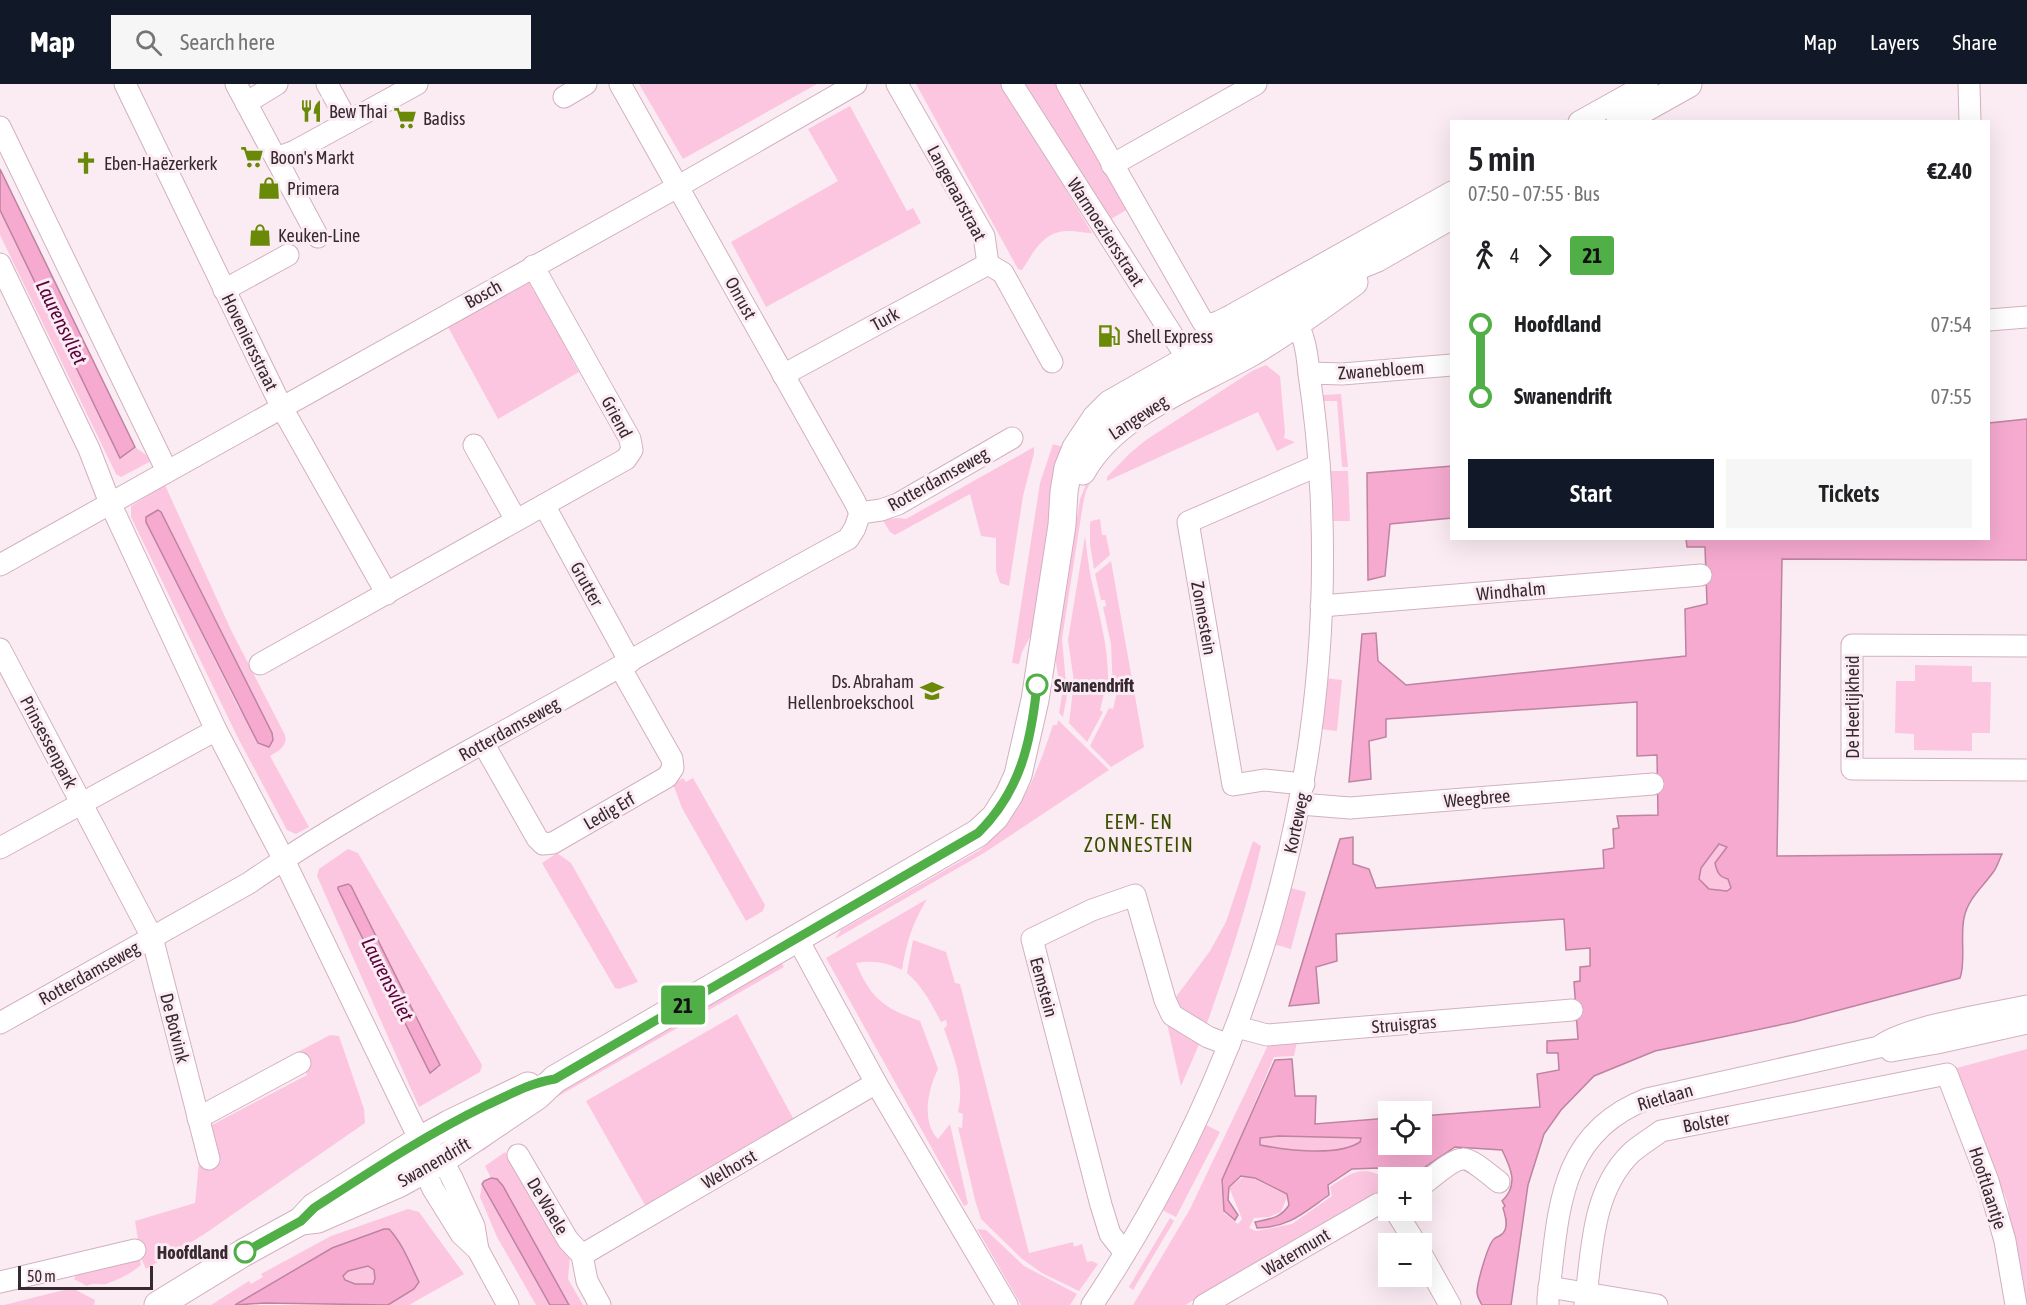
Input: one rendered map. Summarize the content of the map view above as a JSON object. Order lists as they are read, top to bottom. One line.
{"streets":{"main road":["Langeweg","Swanendrift"],"street":["Langeraarstraat","Warmoeziersstraat","Bosch","Onrust","Turk","Hoveniersstraat","Zwanebloem","Griend","Rotterdamseweg","Grutter","Windhalm","Zonnestein","De Heerlijkheid","Prinsessenpark","Weegbree","Ledig Erf","Korteweg","Eemstein","Struisgras","De Botvink","Rietlaan","Bolster","Welhorst","Hooftlaantje","De Waele","Watermunt"]},"crossings":[["Langeraarstraat","Turk"],["Warmoeziersstraat","Langeweg"],["Bosch","Onrust"],["Bosch","Hoveniersstraat"],["Bosch","Griend"],["Onrust","Turk"],["Onrust","Rotterdamseweg"],["Hoveniersstraat","Griend"],["Zwanebloem","Korteweg"],["Griend","Grutter"],["Langeweg","Korteweg"],["Langeweg","Swanendrift"],["Rotterdamseweg","Grutter"],["Rotterdamseweg","Prinsessenpark"],["Rotterdamseweg","Ledig Erf"],["Rotterdamseweg","De Botvink"],["Grutter","Ledig Erf"],["Windhalm","Korteweg"],["Zonnestein","Weegbree"],["Zonnestein","Korteweg"],["Prinsessenpark","De Botvink"],["Weegbree","Korteweg"],["Korteweg","Eemstein"],["Korteweg","Struisgras"],["Eemstein","Struisgras"],["Bolster","Hooftlaantje"],["Welhorst","De Waele"]],"districts":["EEM- EN ZONNESTEIN"],"water":["Laurensvliet"],"places":{"restaurant":["Bew Thai"],"supermarket":["Badiss","Boon's Markt"],"church":["Eben-Haëzerkerk"],"shop":["Primera","Keuken-Line"],"fuel station":["Shell Express"],"other":["Swanendrift","Hoofdland"],"school or university":["Ds. Abraham Hellenbroekschool"]},"lines":["bus line 21"],"scale_bar":"50 m","page":{"header":"Map","search":"Search here","nav":["Map","Layers","Share"],"on_map":"21","heading":["5 min","07:50 – 07:55 · Bus","€2.40"],"legs":["4","21"],"list":[{"name":"Hoofdland","value":"07:54"},{"name":"Swanendrift","value":"07:55"}],"buttons":["Start","Tickets"],"map_buttons":["+","−"],"scale":"50 m"}}
